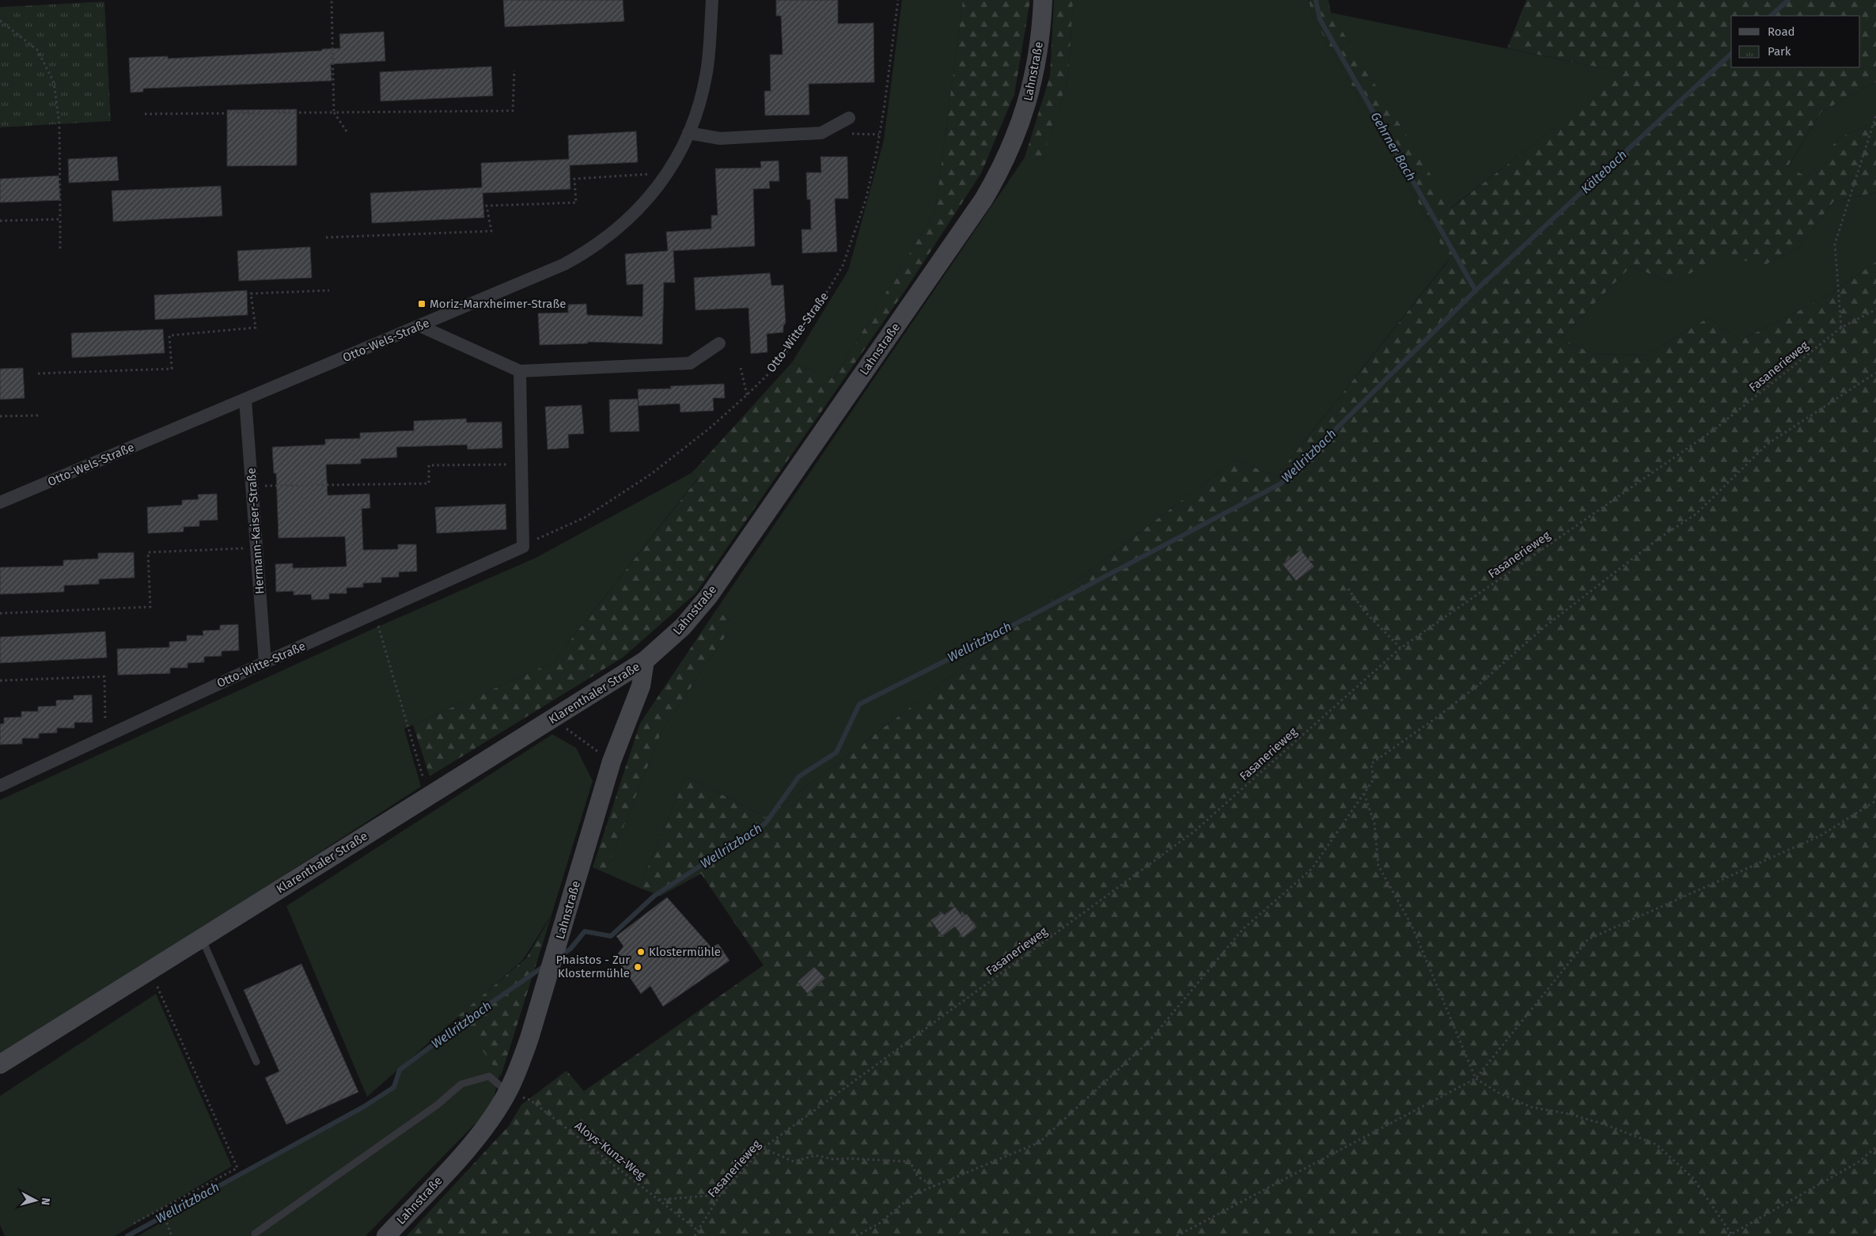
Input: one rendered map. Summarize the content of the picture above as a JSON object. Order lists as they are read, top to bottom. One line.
{"streets":{"main road":["Lahnstraße","Klarenthaler Straße"],"street":["Otto-Witte-Straße","Otto-Wels-Straße","Hermann-Kaiser-Straße"],"path":["Fasanerieweg","Aloys-Kunz-Weg"]},"crossings":[["Lahnstraße","Klarenthaler Straße"],["Lahnstraße","Aloys-Kunz-Weg"],["Otto-Witte-Straße","Hermann-Kaiser-Straße"],["Otto-Wels-Straße","Hermann-Kaiser-Straße"],["Fasanerieweg","Aloys-Kunz-Weg"]],"water":["Gehrner Bach","Kältebach","Wellritzbach"],"places":{"transit":["Moriz-Marxheimer-Straße"],"other":["Klostermühle","Phaistos - Zur Klostermühle"]},"legend":["Road","Park"],"north":"right"}
